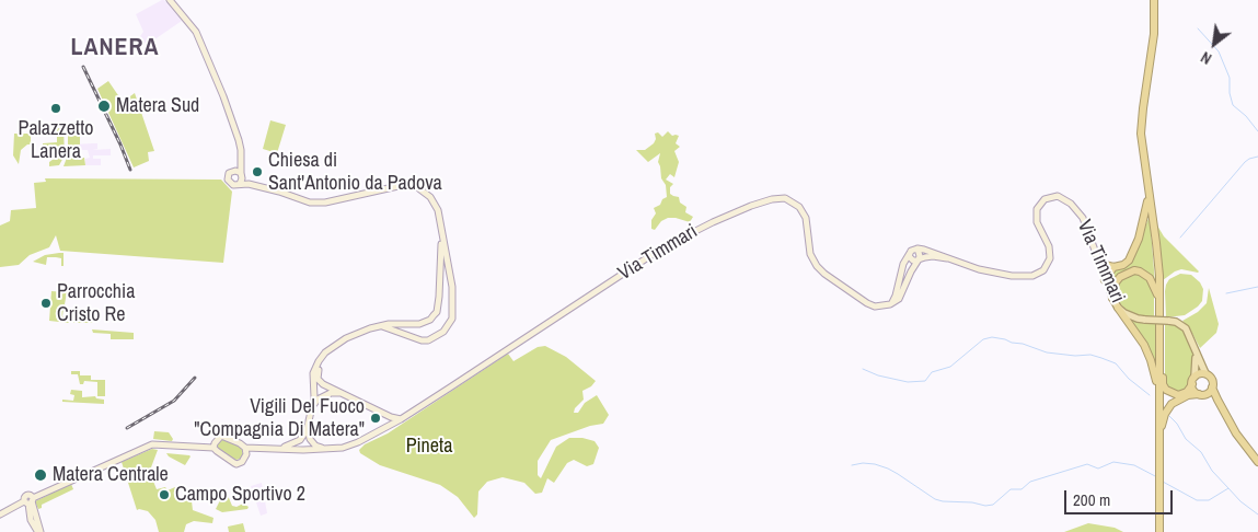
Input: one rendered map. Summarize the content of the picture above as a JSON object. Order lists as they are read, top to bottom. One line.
{"streets":{"main road":["Via Timmari"]},"districts":["LANERA"],"parks":["Pineta"],"places":["Matera Sud","Palazzetto Lanera","Chiesa di Sant'Antonio da Padova","Parrocchia Cristo Re","Vigili Del Fuoco \"Compagnia Di Matera\"","Matera Centrale","Campo Sportivo 2"],"scale_bar":"200 m","north":"bottom left"}
